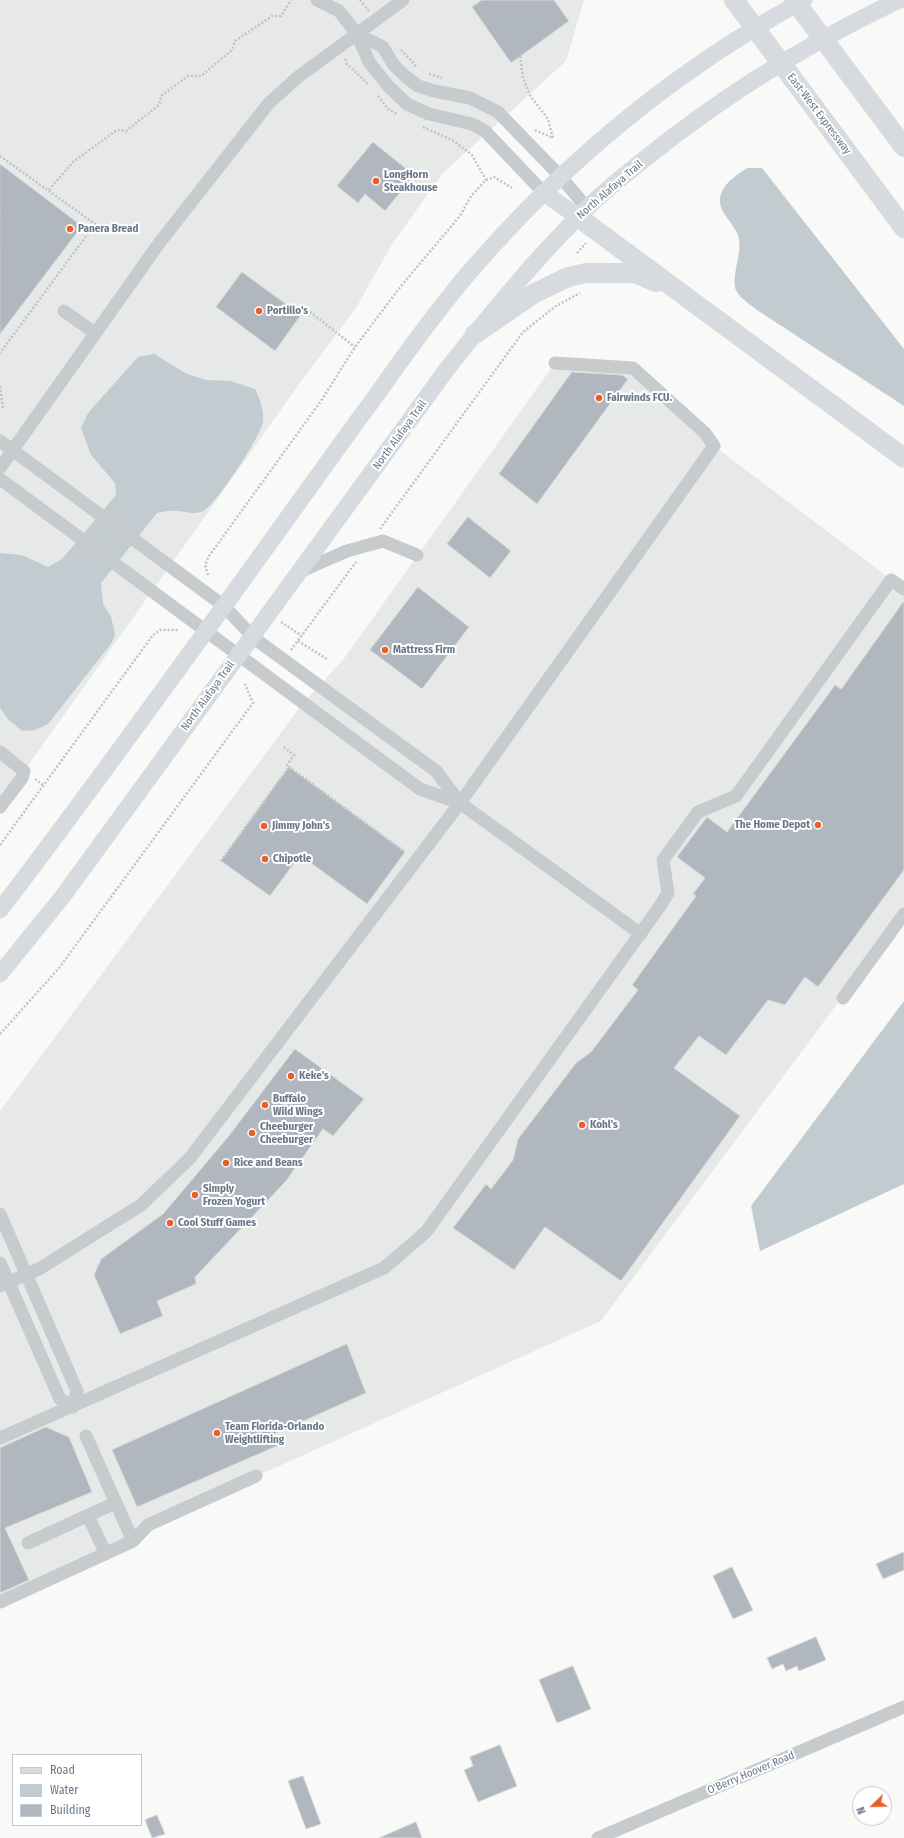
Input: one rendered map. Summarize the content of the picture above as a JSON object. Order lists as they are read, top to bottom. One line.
{"streets":{"highway":["East-West Expressway"],"main road":["North Alafaya Trail"],"street":["O'Berry Hoover Road"]},"places":["LongHorn Steakhouse","Panera Bread","Portillo's","Fairwinds FCU.","Mattress Firm","The Home Depot","Jimmy John's","Chipotle","Keke's","Buffalo Wild Wings","Kohl's","Cheeburger Cheeburger","Rice and Beans","Simply Frozen Yogurt","Cool Stuff Games","Team Florida-Orlando Weightlifting"],"legend":["Road","Water","Building"],"north":"bottom left"}
